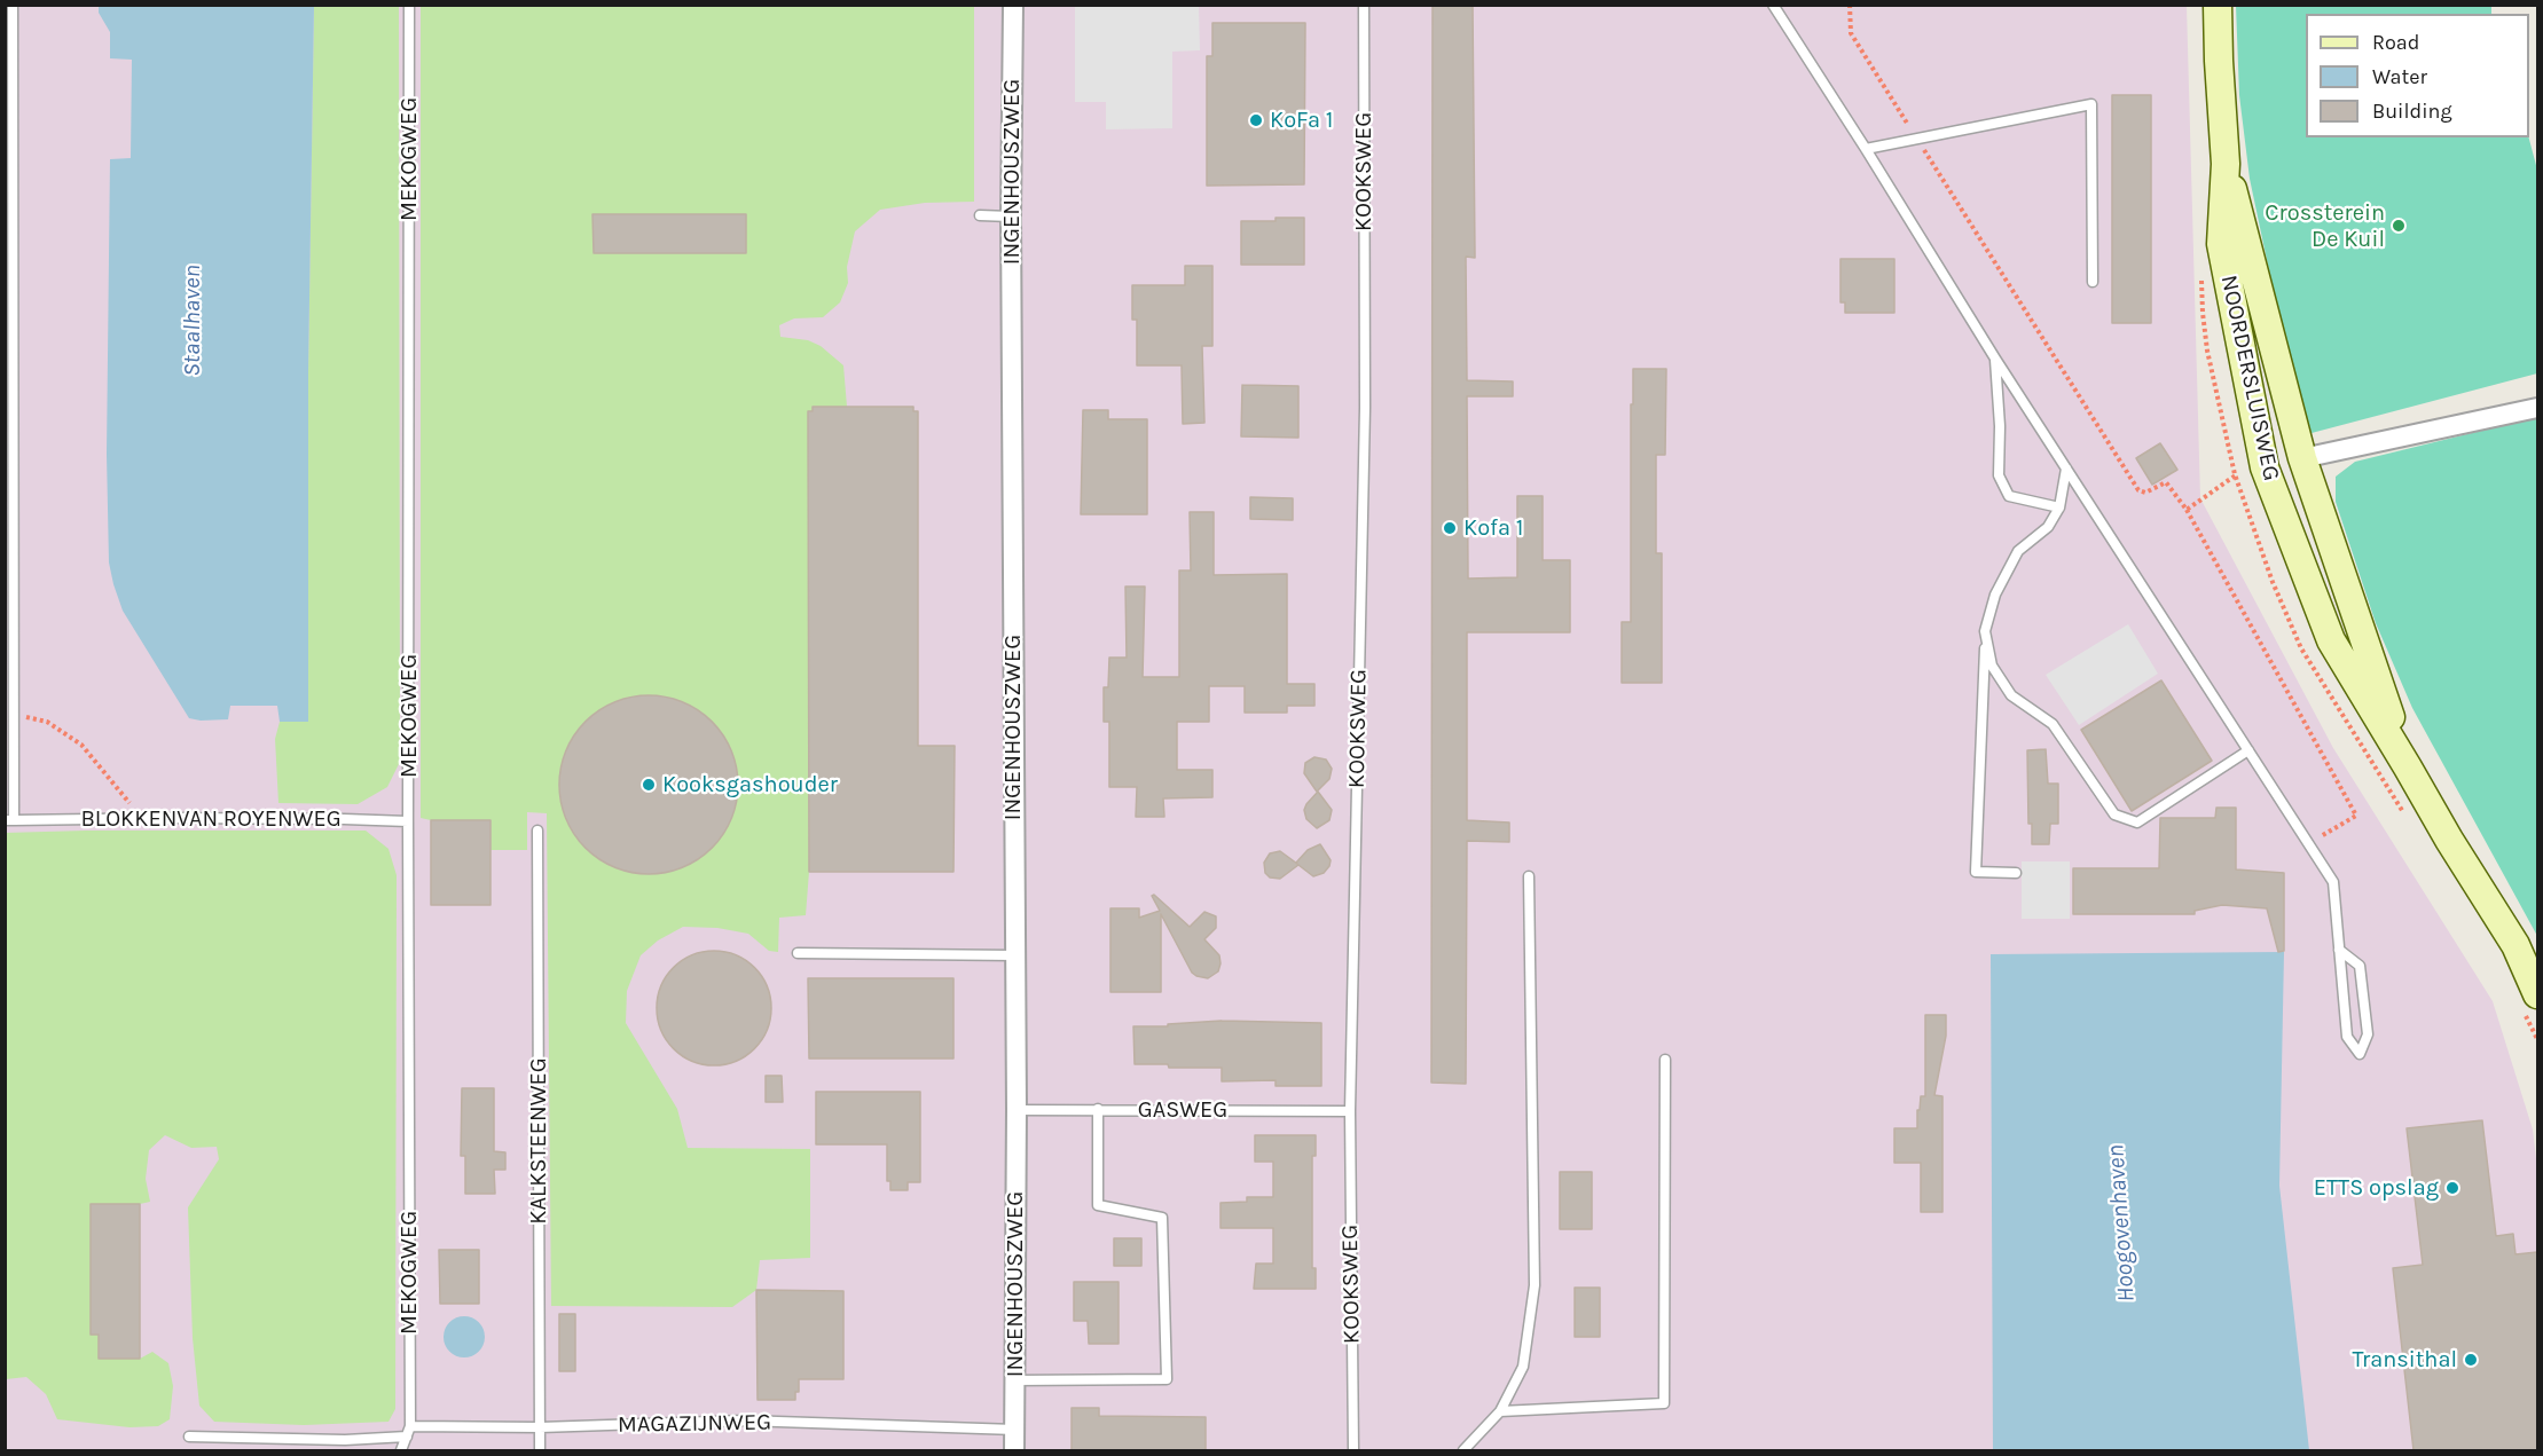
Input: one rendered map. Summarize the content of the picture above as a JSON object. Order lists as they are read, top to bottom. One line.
{"streets":{"street":["INGENHOUSZWEG","NOORDERSLUISWEG"],"lane":["MEKOGWEG","KOOKSWEG","BLOKKENVAN ROYENWEG","GASWEG","KALKSTEENWEG","MAGAZIJNWEG"]},"crossings":[["MEKOGWEG","BLOKKENVAN ROYENWEG"],["MEKOGWEG","MAGAZIJNWEG"],["INGENHOUSZWEG","GASWEG"],["INGENHOUSZWEG","MAGAZIJNWEG"],["KOOKSWEG","GASWEG"],["KALKSTEENWEG","MAGAZIJNWEG"]],"water":["Staalhaven","Hoogovenhaven"],"places":["KoFa 1","Crossterein De Kuil","Kofa 1","Kooksgashouder","ETTS opslag","Transithal"],"legend":["Road","Water","Building"]}
